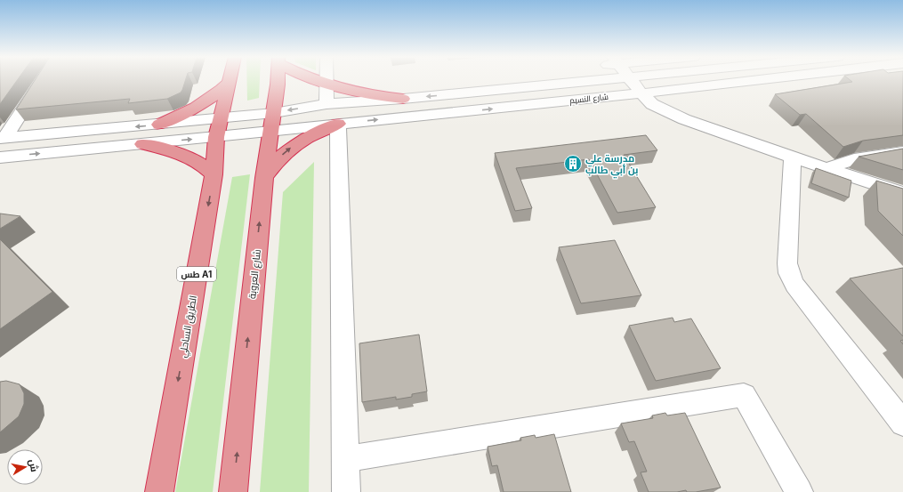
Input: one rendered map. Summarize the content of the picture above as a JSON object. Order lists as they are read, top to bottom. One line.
{"streets":{"highway":["طس A1","شارع العروبة","الطريق الساحلي"],"street":["شارع النسيم"]},"crossings":[["شارع النسيم","شارع العروبة"]],"one_way":["شارع العروبة","الطريق الساحلي"],"places":{"building":["مدرسة علي بن أبي طالب"]},"north":"right"}
